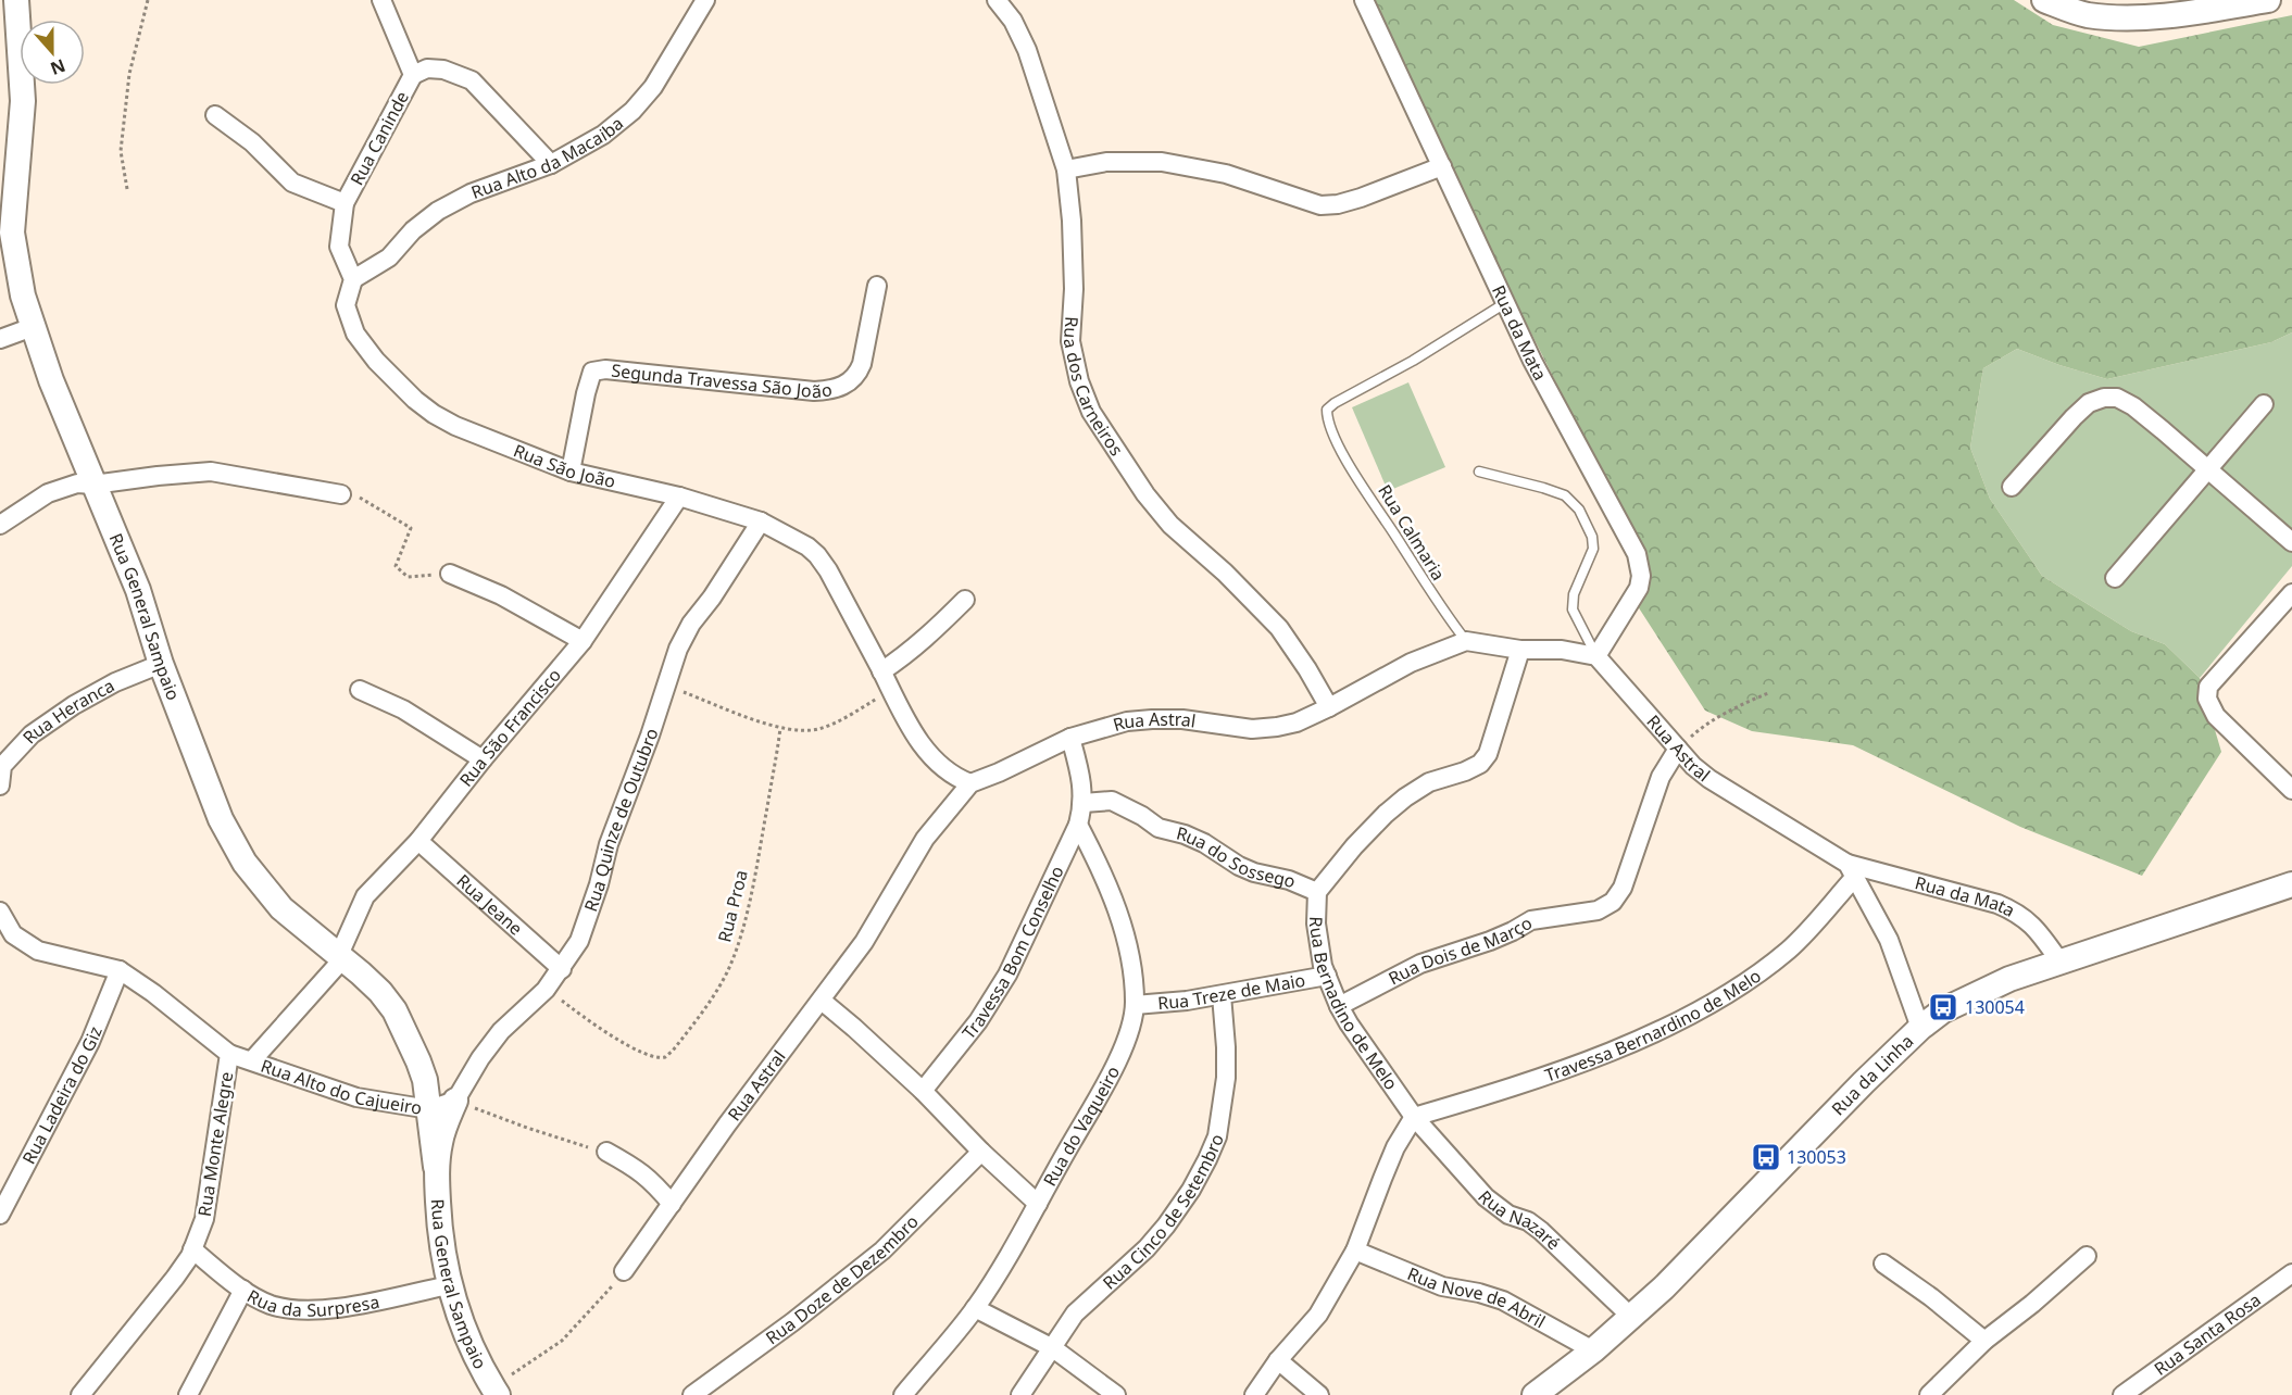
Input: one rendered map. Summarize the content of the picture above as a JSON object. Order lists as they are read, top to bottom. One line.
{"streets":{"street":["Rua Caninde","Rua Alto da Macaiba","Rua da Mata","Segunda Travessa São João","Rua dos Carneiros","Rua São João","Rua General Sampaio","Rua Heranca","Rua Astral","Rua São Francisco","Rua Quinze de Outubro","Rua do Sossego","Rua Jeane","Travessa Bom Conselho","Rua Dois de Março","Rua Treze de Maio","Rua Bernadino de Melo","Travessa Bernardino de Melo","Rua da Linha","Rua Alto do Cajueiro","Rua Ladeira do Giz","Rua do Vaqueiro","Rua Monte Alegre","Rua Cinco de Setembro","Rua Nazaré","Rua Doze de Dezembro","Rua da Surpresa","Rua Nove de Abril","Rua Santa Rosa"],"lane":["Rua Calmaria"],"path":["Rua Proa"]},"crossings":[["Rua Alto da Macaiba","Rua São João"],["Rua da Mata","Rua Calmaria"],["Rua da Mata","Rua Astral"],["Rua da Mata","Travessa Bernardino de Melo"],["Rua da Mata","Rua da Linha"],["Segunda Travessa São João","Rua São João"],["Rua dos Carneiros","Rua Astral"],["Rua São João","Rua Astral"],["Rua São João","Rua São Francisco"],["Rua São João","Rua Quinze de Outubro"],["Rua Calmaria","Rua Astral"],["Rua General Sampaio","Rua Heranca"],["Rua General Sampaio","Rua São Francisco"],["Rua General Sampaio","Rua Quinze de Outubro"],["Rua General Sampaio","Rua Alto do Cajueiro"],["Rua General Sampaio","Rua da Surpresa"],["Rua Astral","Rua Dois de Março"],["Rua Astral","Rua Bernadino de Melo"],["Rua Astral","Travessa Bernardino de Melo"],["Rua São Francisco","Rua Jeane"],["Rua São Francisco","Rua Alto do Cajueiro"],["Rua Quinze de Outubro","Rua Jeane"],["Rua Quinze de Outubro","Rua Proa"],["Rua Quinze de Outubro","Rua Alto do Cajueiro"],["Rua do Sossego","Travessa Bom Conselho"],["Rua do Sossego","Rua Bernadino de Melo"],["Travessa Bom Conselho","Rua do Vaqueiro"],["Rua Dois de Março","Rua Bernadino de Melo"],["Rua Treze de Maio","Rua Bernadino de Melo"],["Rua Treze de Maio","Rua do Vaqueiro"],["Rua Treze de Maio","Rua Cinco de Setembro"],["Rua Bernadino de Melo","Travessa Bernardino de Melo"],["Rua Bernadino de Melo","Rua Nazaré"],["Travessa Bernardino de Melo","Rua Nazaré"],["Rua da Linha","Rua Nazaré"],["Rua da Linha","Rua Nove de Abril"],["Rua Alto do Cajueiro","Rua Monte Alegre"],["Rua Ladeira do Giz","Rua Monte Alegre"],["Rua Monte Alegre","Rua da Surpresa"]],"places":{"bus stop":["130054","130053"]},"north":"bottom"}
